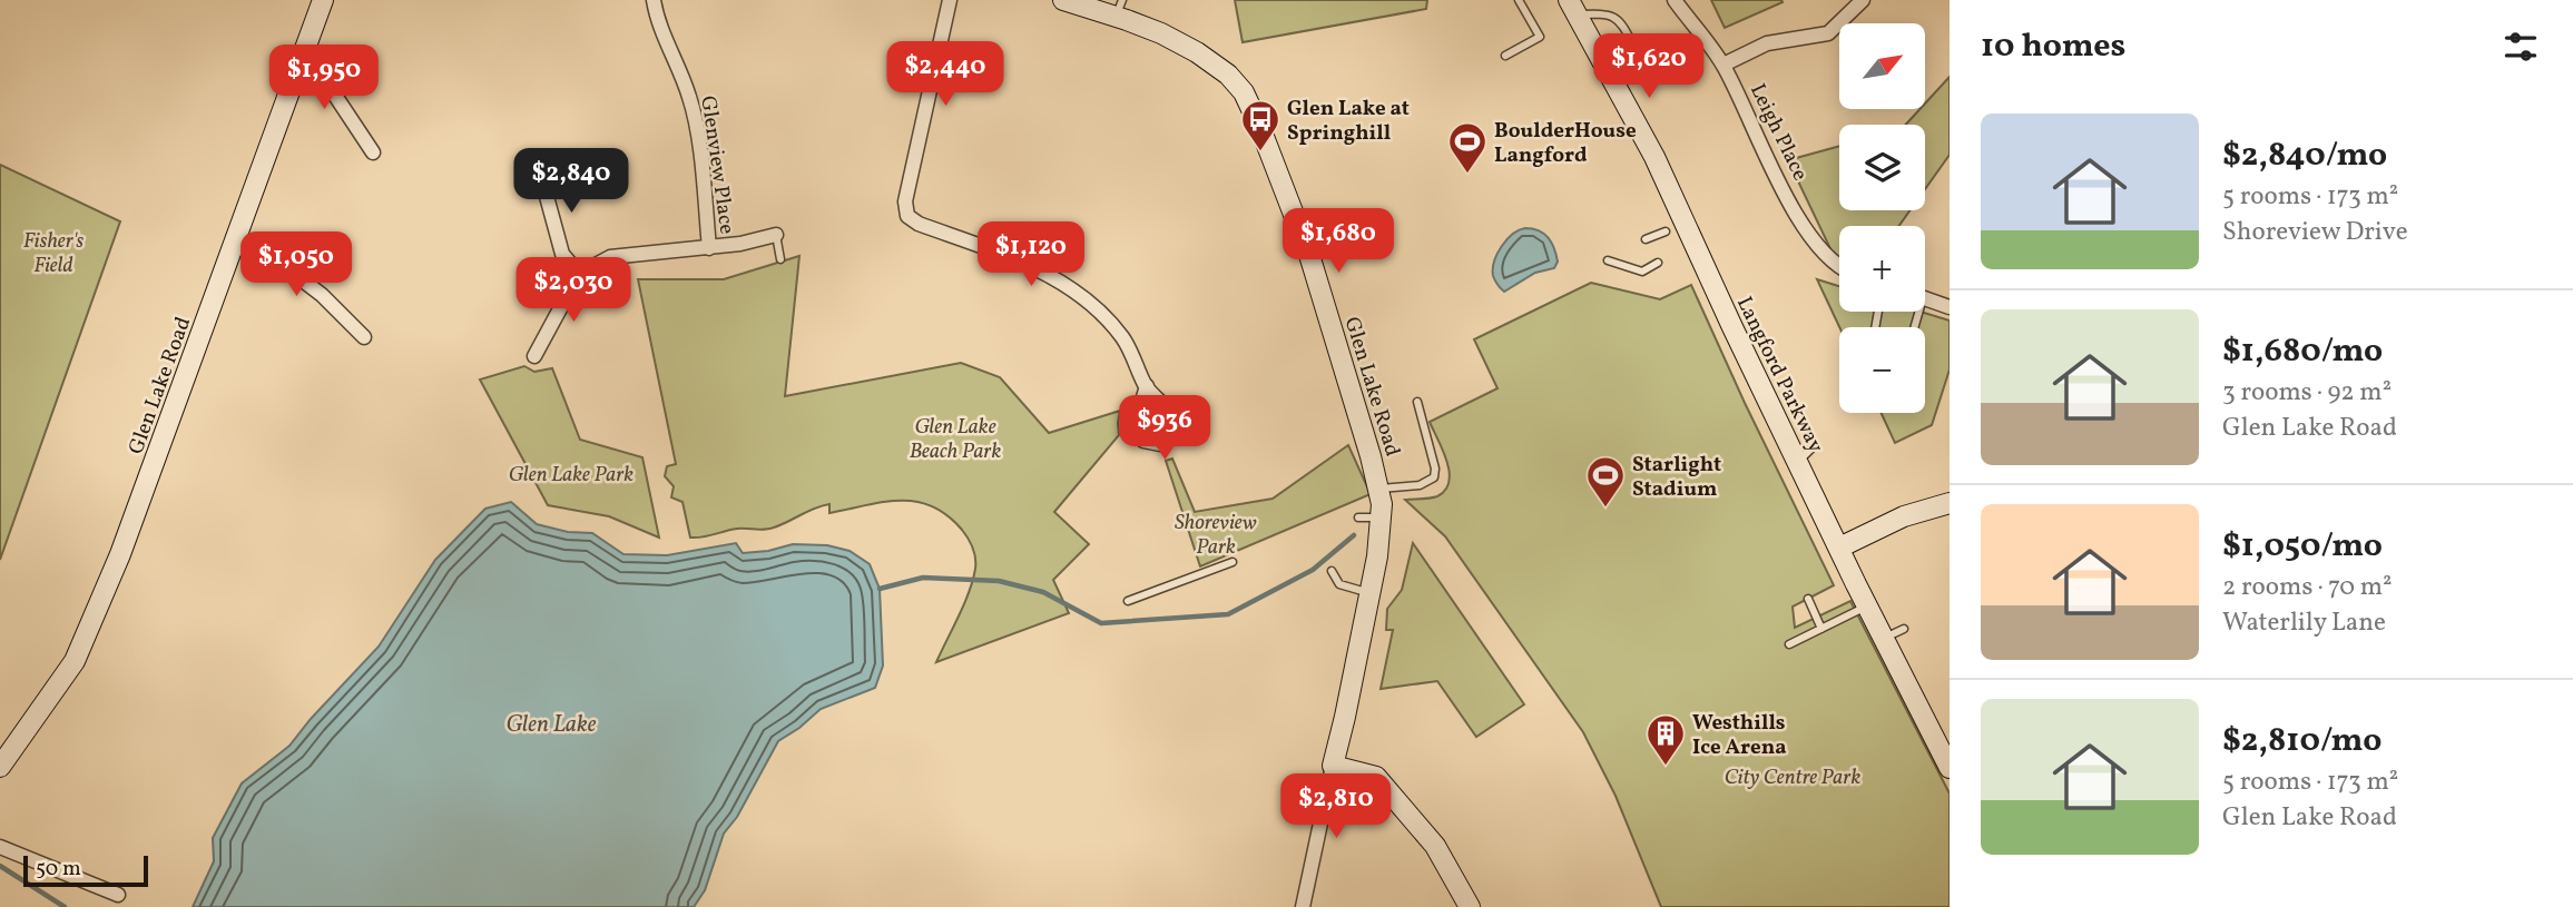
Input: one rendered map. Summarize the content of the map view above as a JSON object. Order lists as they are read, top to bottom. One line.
{"streets":{"street":["Leigh Place","Glenview Place","Langford Parkway","Glen Lake Road"]},"water":["Glen Lake"],"parks":["Fisher's Field","Glen Lake Beach Park","Glen Lake Park","Shoreview Park","City Centre Park"],"places":{"bus stop":["Glen Lake at Springhill"],"sports":["BoulderHouse Langford","Starlight Stadium"],"building":["Westhills Ice Arena"]},"scale_bar":"50 m","north":"top right","page":{"heading":"10 homes","map_buttons":["+","−"],"price":["$1,620","$2,440","$1,950","$2,840","$1,680","$1,120","$1,050","$2,030","$936","$2,810"],"list":[{"name":"$2,840/mo","note":"5 rooms · 173 m² · Shoreview Drive"},{"name":"$1,680/mo","note":"3 rooms · 92 m² · Glen Lake Road"},{"name":"$1,050/mo","note":"2 rooms · 70 m² · Waterlily Lane"},{"name":"$2,810/mo","note":"5 rooms · 173 m² · Glen Lake Road"}],"scale":"50 m"}}
